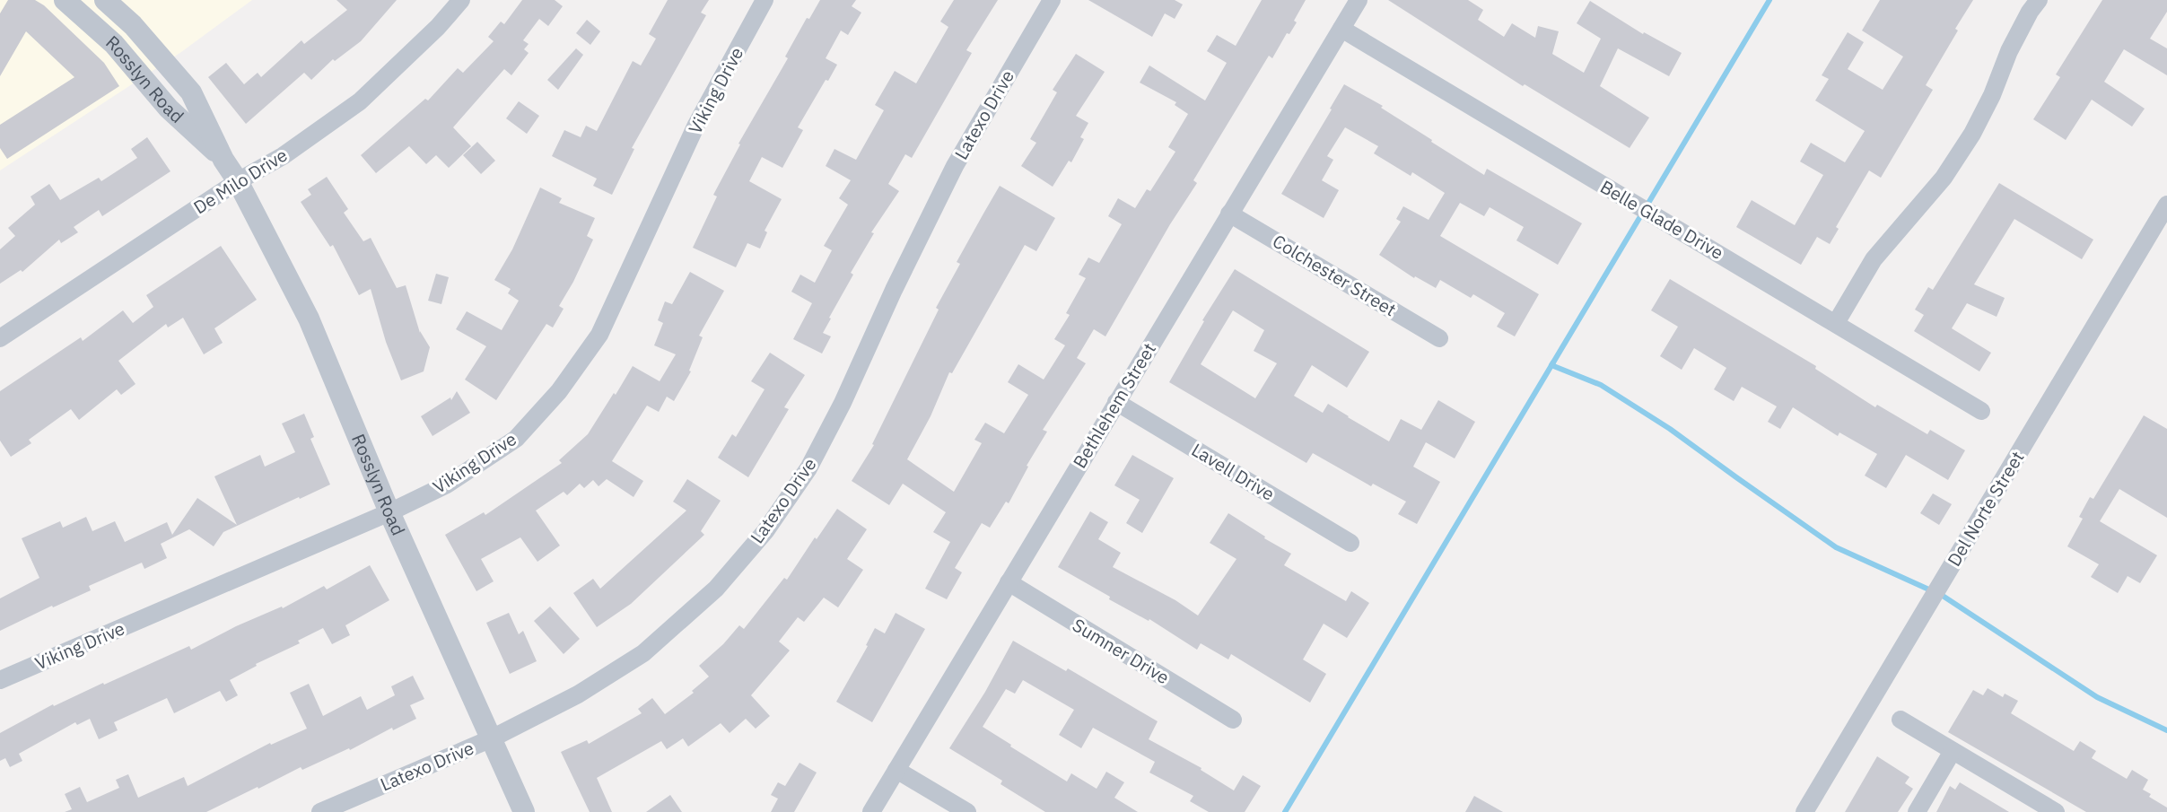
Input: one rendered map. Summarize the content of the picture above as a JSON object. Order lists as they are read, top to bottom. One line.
{"streets":{"street":["Rosslyn Road","Viking Drive","Latexo Drive","De Milo Drive","Belle Glade Drive","Colchester Street","Bethlehem Street","Lavell Drive","Del Norte Street","Sumner Drive"]},"crossings":[["Rosslyn Road","Viking Drive"],["Rosslyn Road","Latexo Drive"],["Rosslyn Road","De Milo Drive"],["Belle Glade Drive","Bethlehem Street"],["Colchester Street","Bethlehem Street"],["Bethlehem Street","Lavell Drive"],["Bethlehem Street","Sumner Drive"]]}
